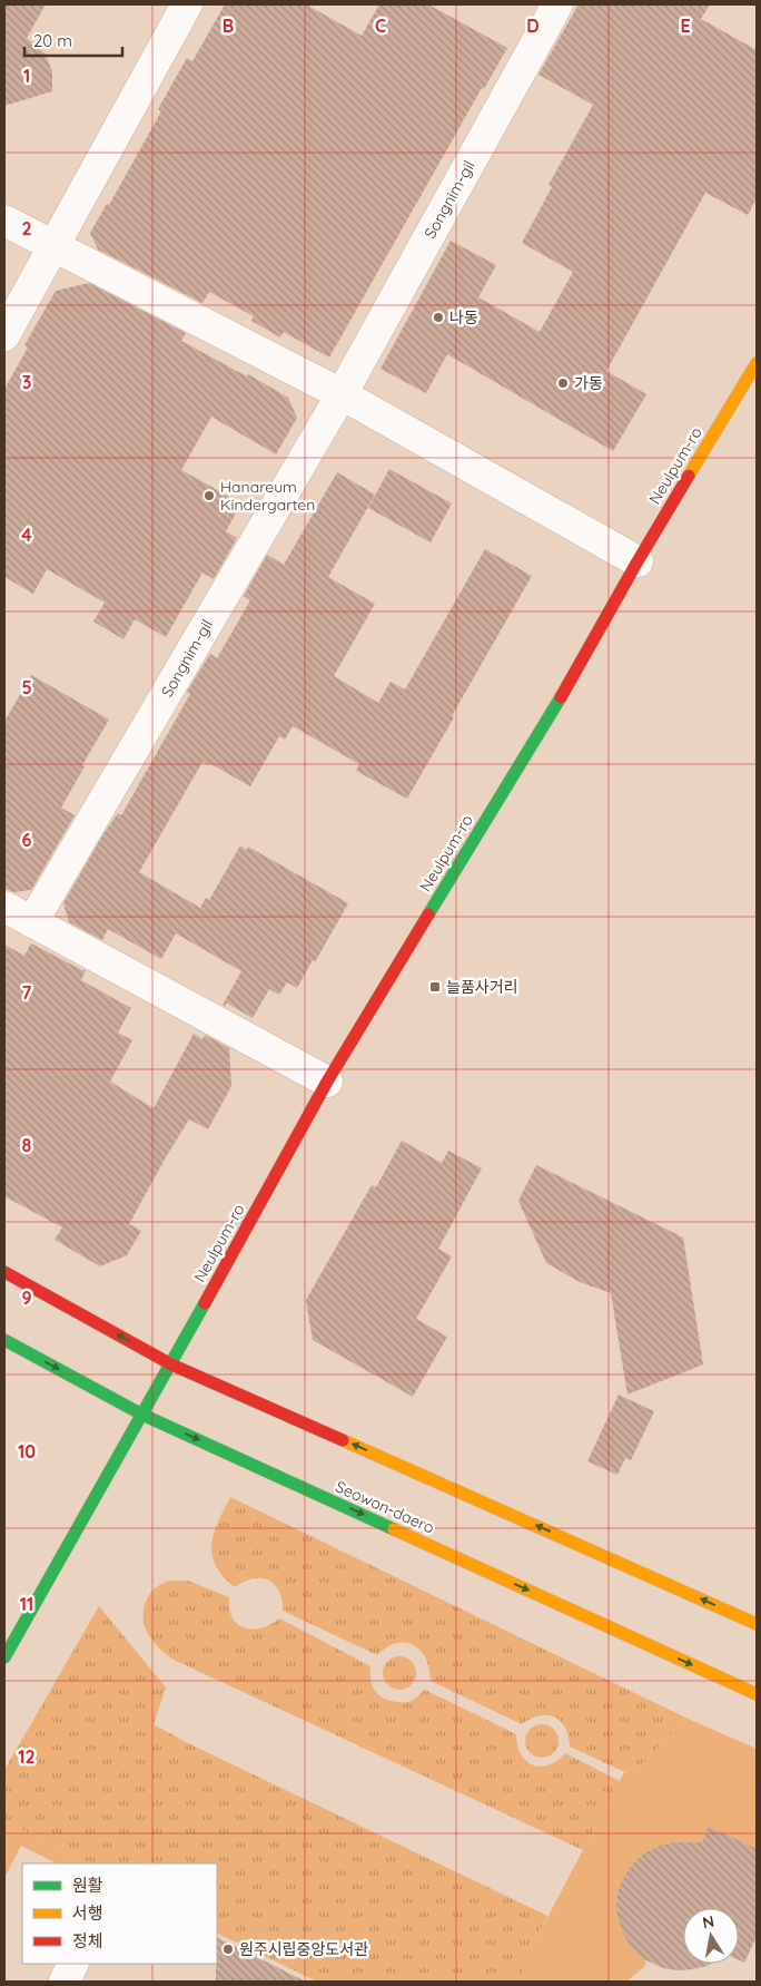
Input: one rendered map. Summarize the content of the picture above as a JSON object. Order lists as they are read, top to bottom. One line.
{"streets":{"street":["Songnim-gil","Neulpum-ro","Seowon-daero"]},"crossings":[["Neulpum-ro","Seowon-daero"]],"places":{"other":["나동","가동","Hanareum Kindergarten","원주시립중앙도서관"],"transit":["늘품사거리"]},"legend":["원활","서행","정체"],"scale_bar":"20 m","north":"top","grid":{"columns":["B","C","D","E"],"rows":["1","2","3","4","5","6","7","8","9","10","11","12"]}}
